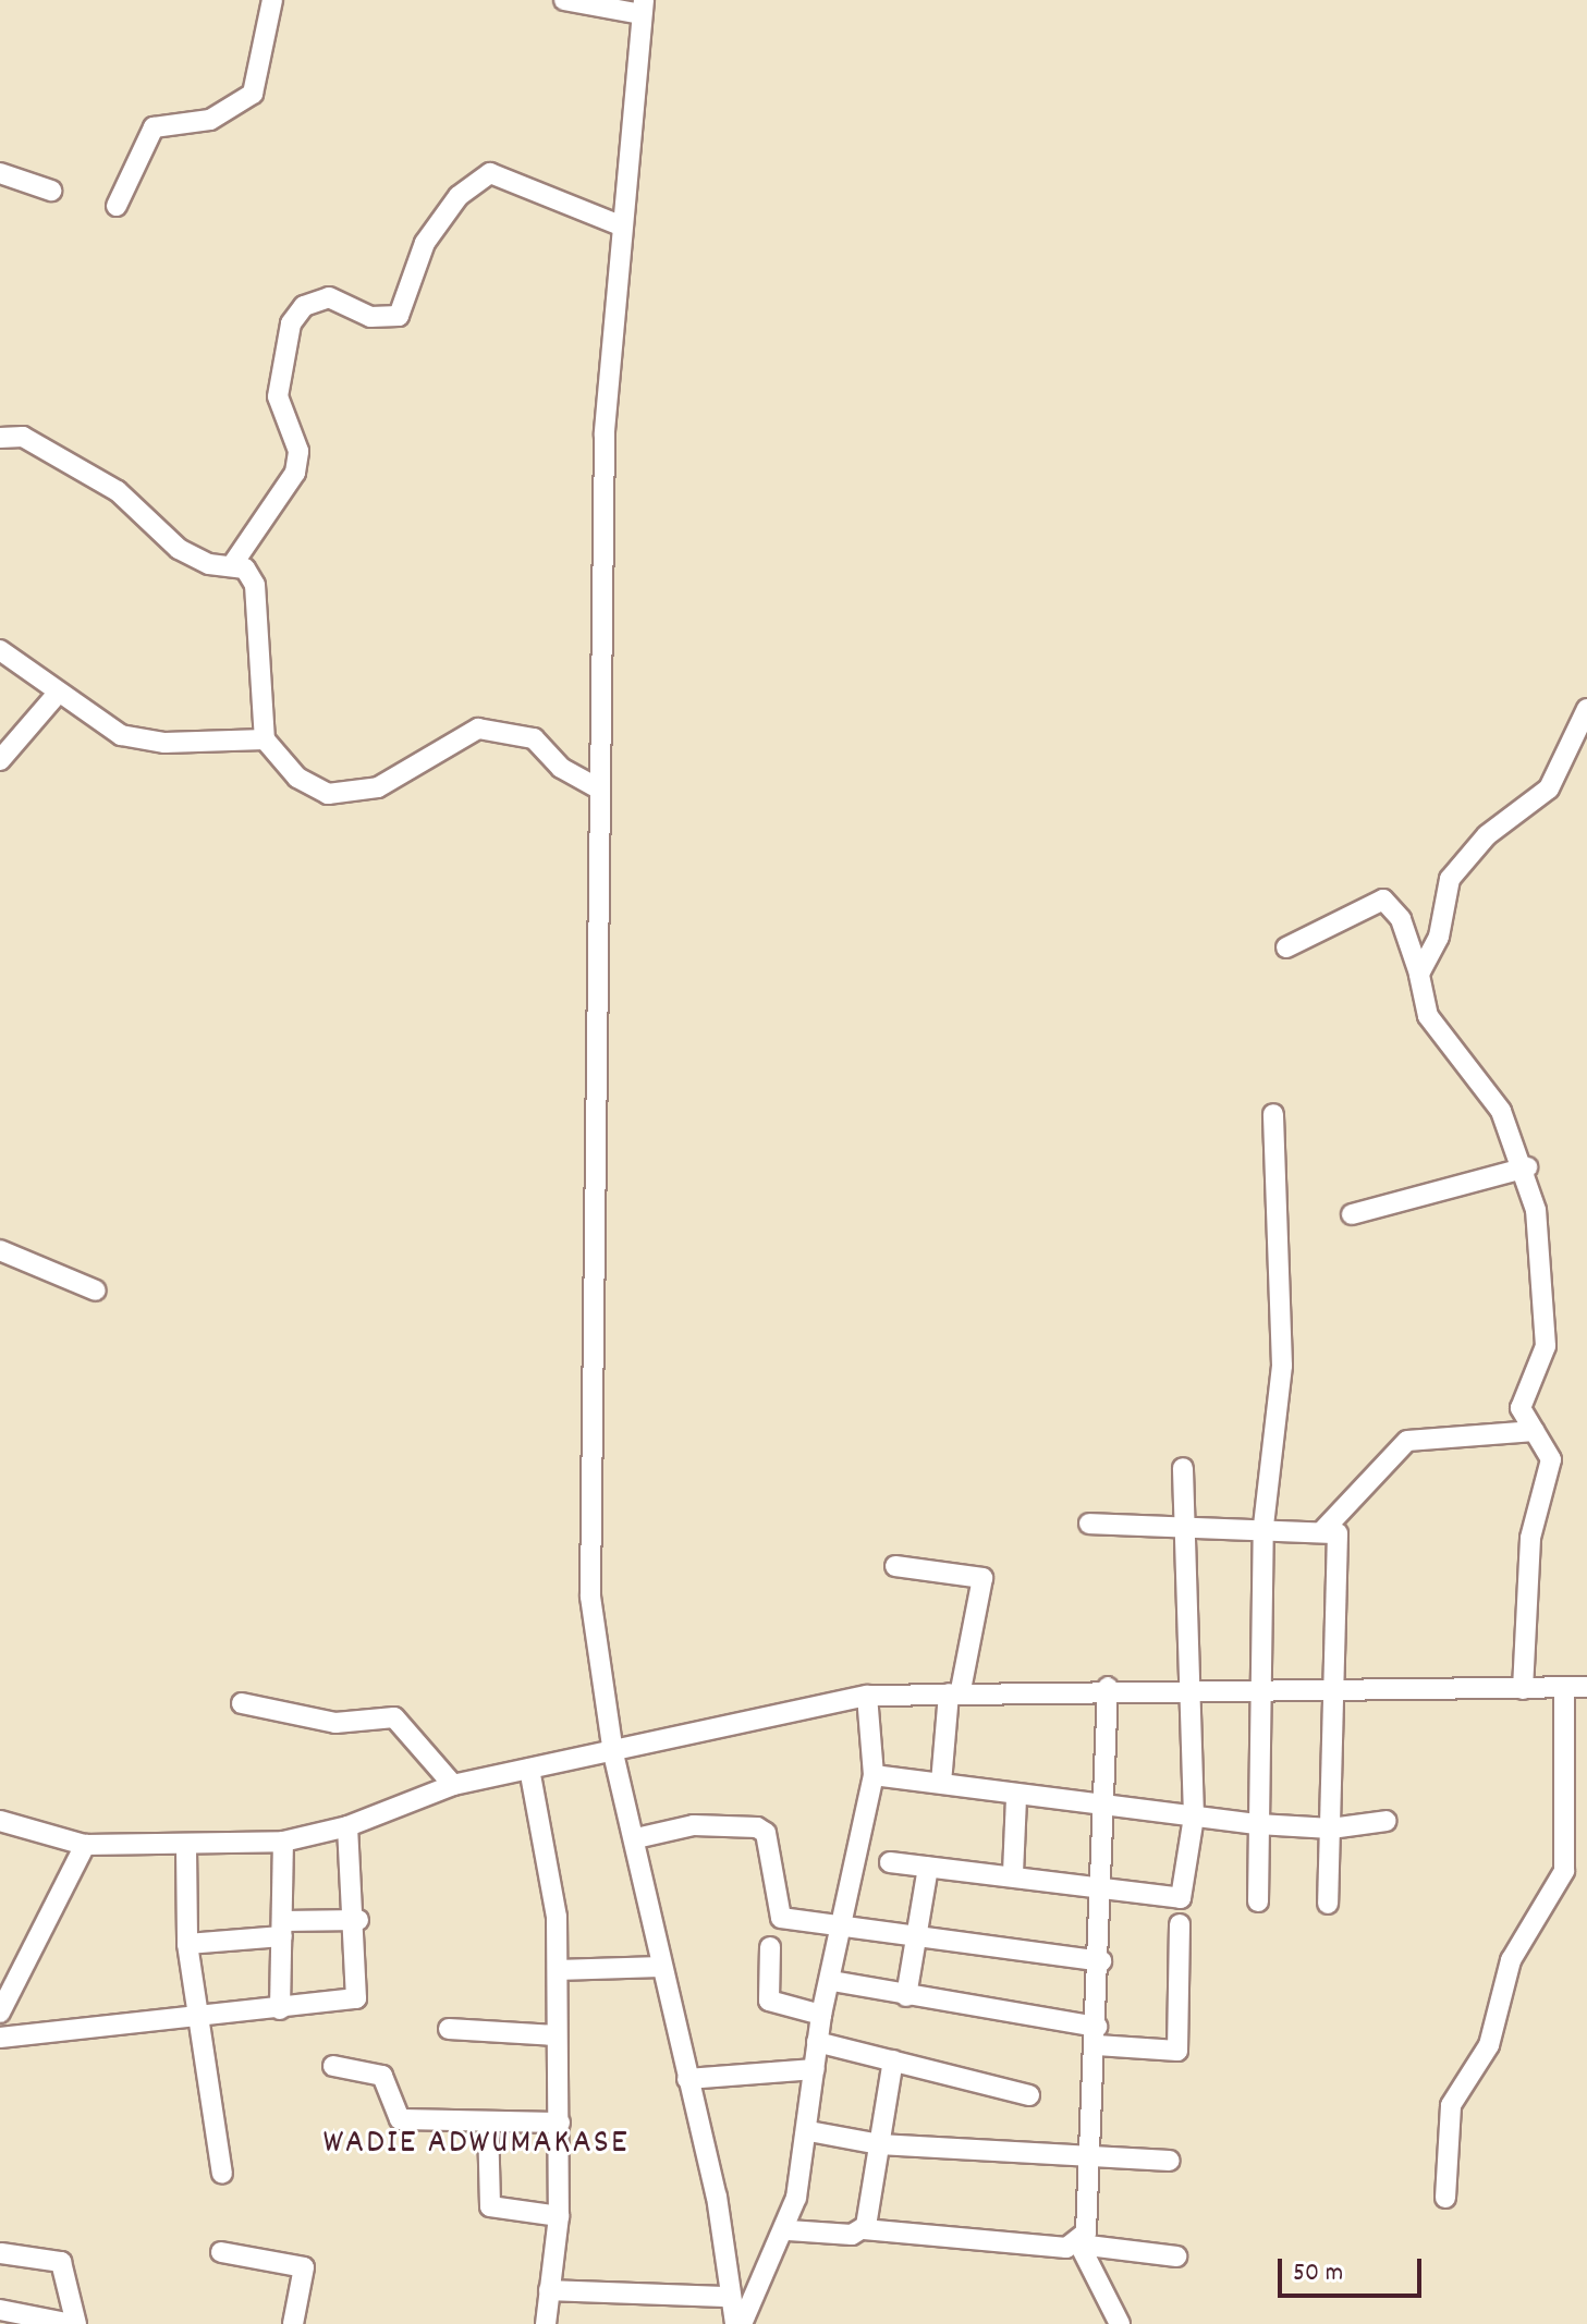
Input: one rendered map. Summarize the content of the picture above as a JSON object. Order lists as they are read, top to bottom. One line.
{"districts":["WADIE ADWUMAKASE"],"scale_bar":"50 m"}
